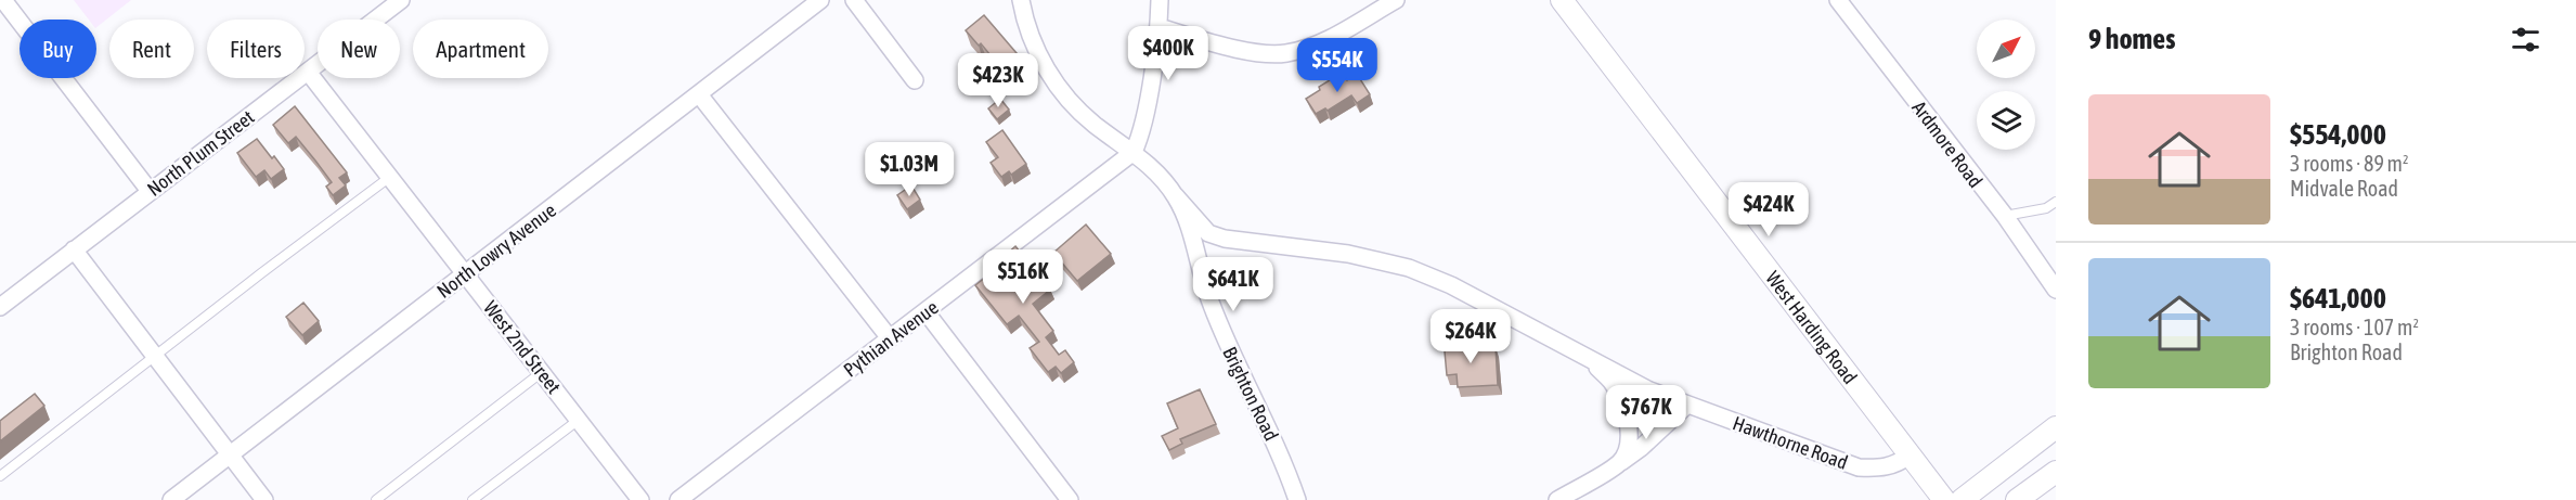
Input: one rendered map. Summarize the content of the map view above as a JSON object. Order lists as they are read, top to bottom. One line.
{"streets":{"street":["Ardmore Road","North Plum Street","North Lowry Avenue","West Harding Road","Pythian Avenue","West 2nd Street","Brighton Road","Hawthorne Road"]},"crossings":[["North Plum Street","West 2nd Street"],["North Lowry Avenue","West 2nd Street"],["West Harding Road","Hawthorne Road"],["Pythian Avenue","Brighton Road"],["Brighton Road","Hawthorne Road"]],"north":"top right","page":{"heading":"9 homes","chip":["Buy","Rent","Filters","New","Apartment"],"price":["$400K","$554K","$423K","$1.03M","$424K","$516K","$641K","$264K","$767K"],"list":[{"name":"$554,000","note":"3 rooms · 89 m² · Midvale Road"},{"name":"$641,000","note":"3 rooms · 107 m² · Brighton Road"}]}}
